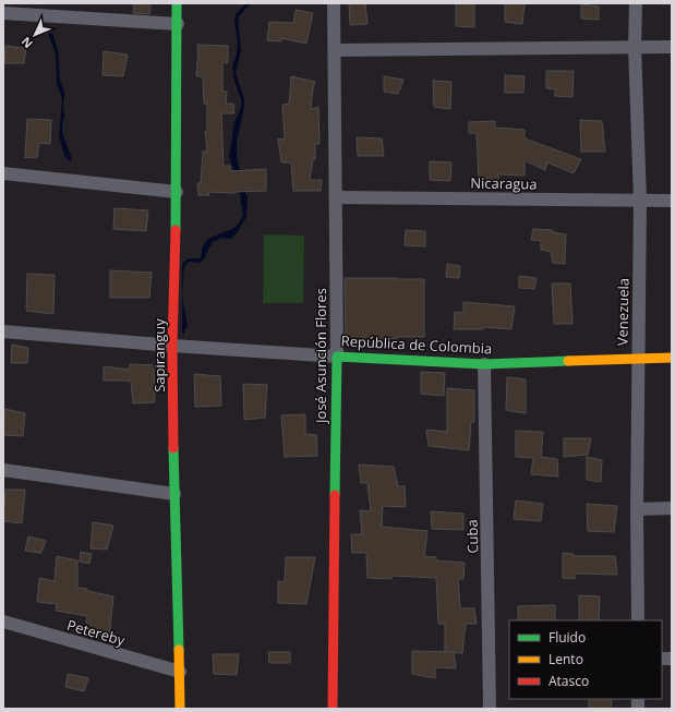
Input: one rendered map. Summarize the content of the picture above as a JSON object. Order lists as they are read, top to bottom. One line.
{"streets":{"street":["Nicaragua","Venezuela","República de Colombia","Sapiranguy","José Asunción Flores","Cuba","Petereby"]},"crossings":[["Nicaragua","Venezuela"],["Nicaragua","José Asunción Flores"],["Venezuela","República de Colombia"],["República de Colombia","Sapiranguy"],["República de Colombia","José Asunción Flores"],["República de Colombia","Cuba"],["Sapiranguy","Petereby"]],"legend":["Fluido","Lento","Atasco"],"north":"bottom left"}
